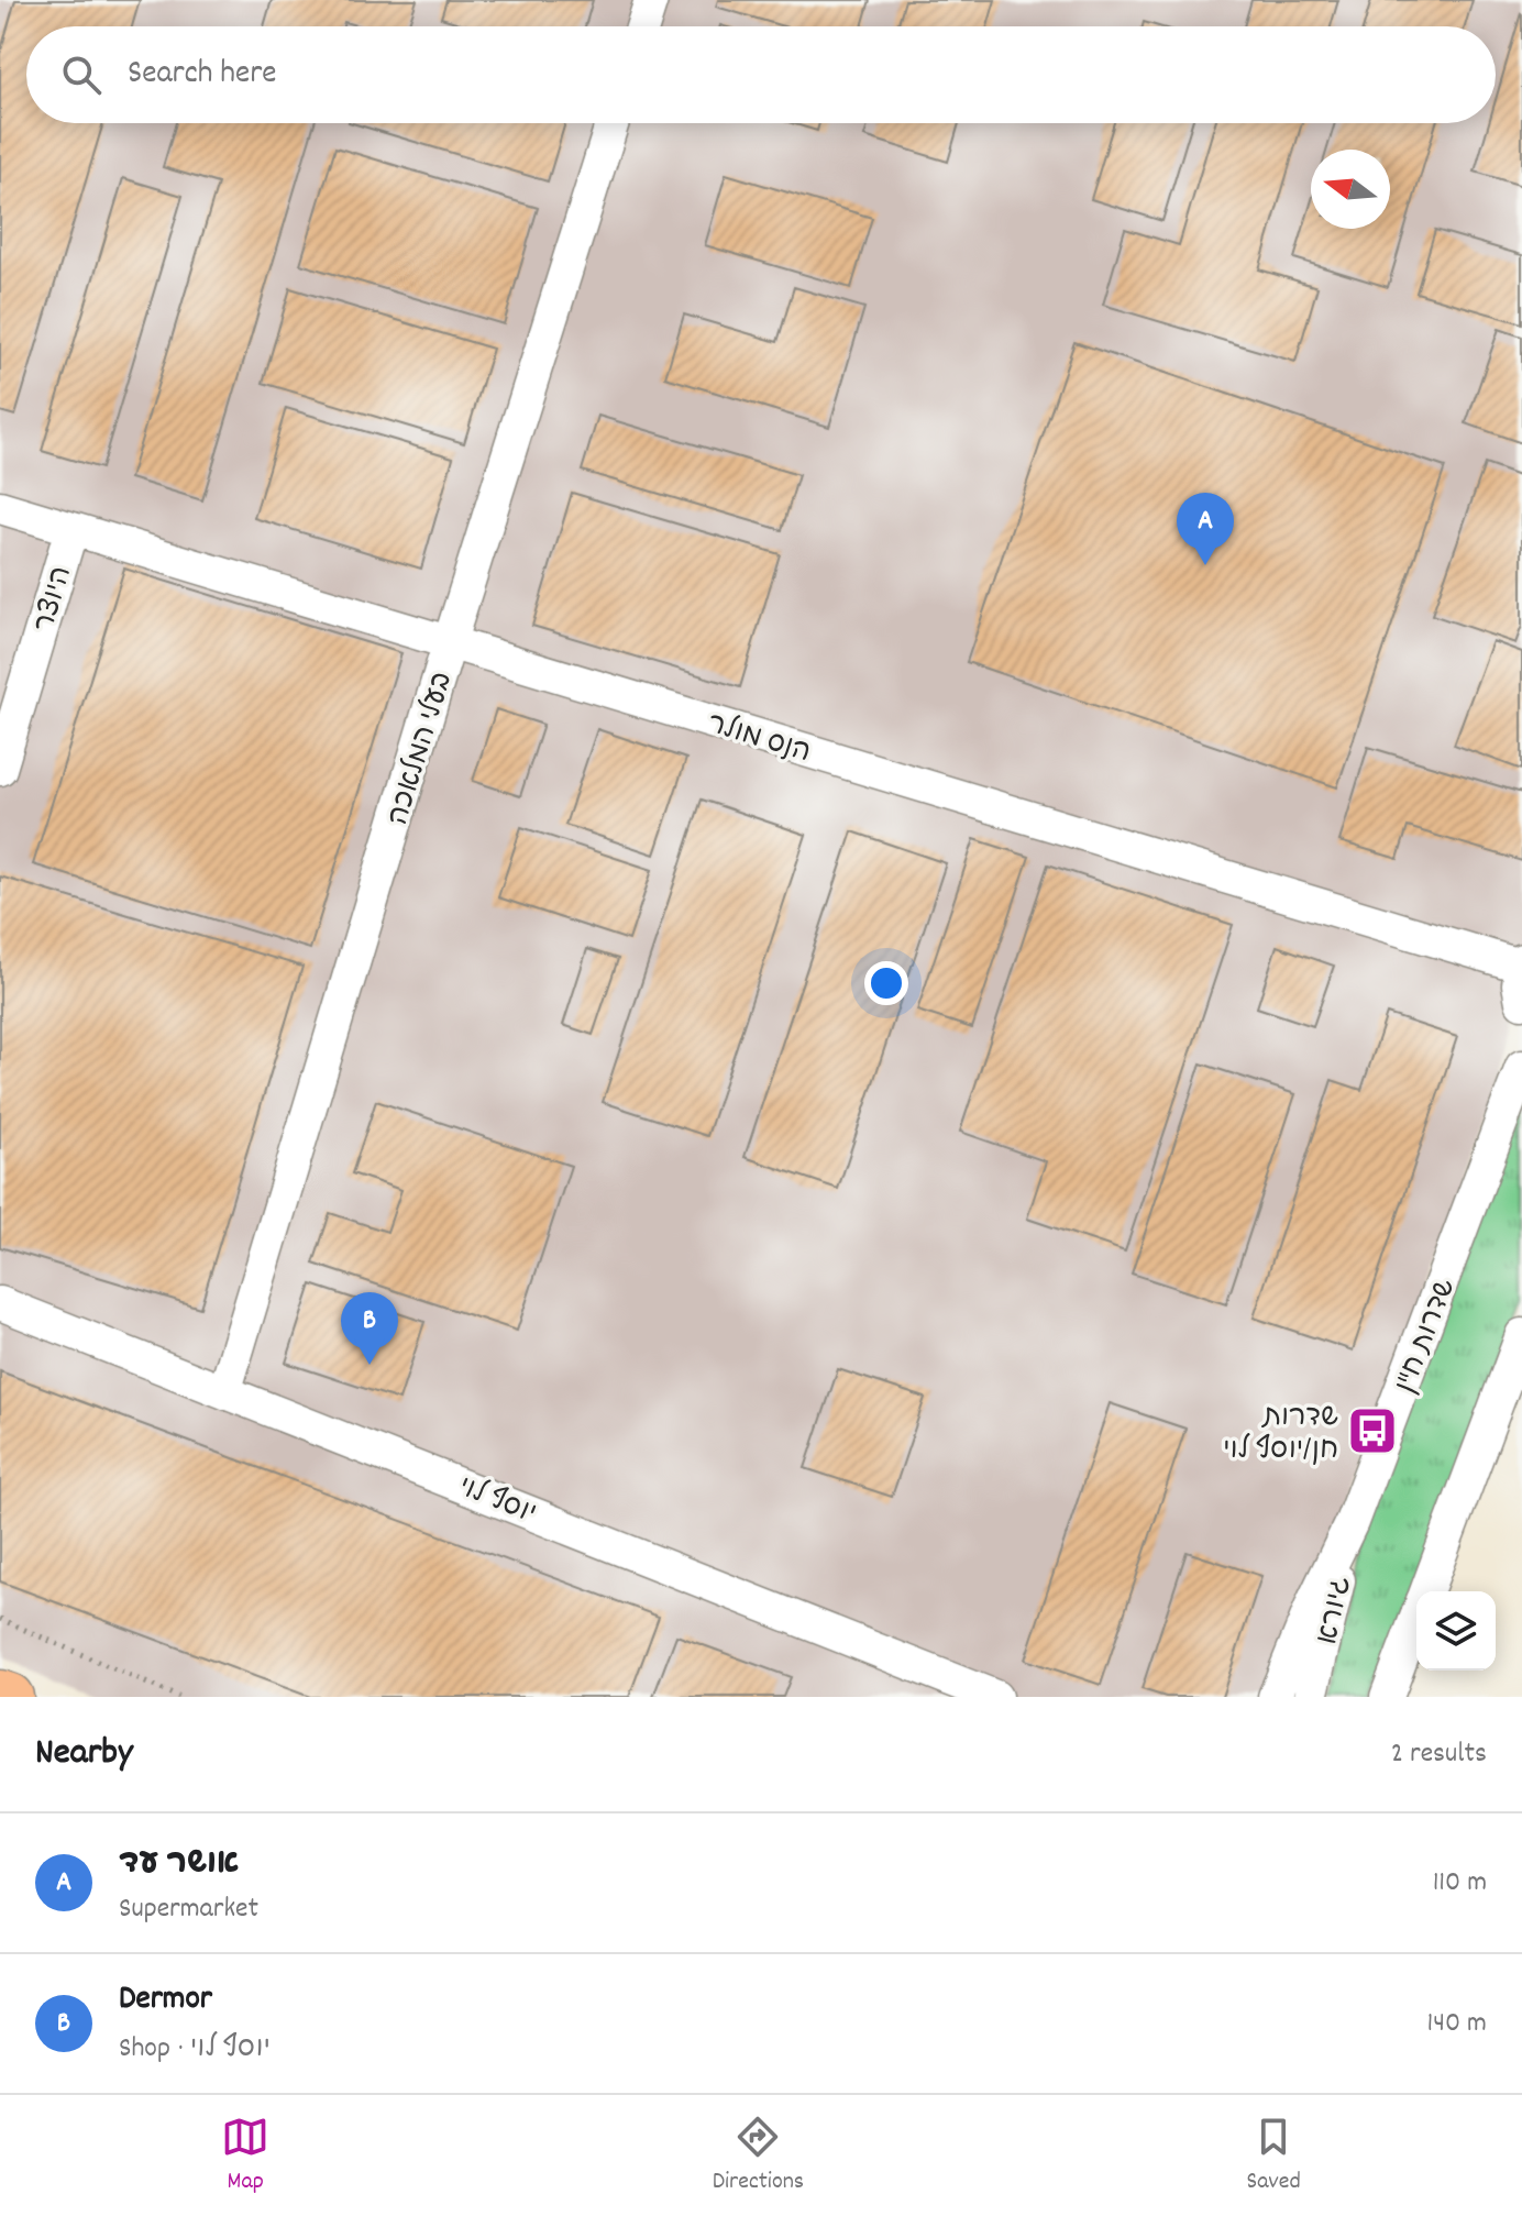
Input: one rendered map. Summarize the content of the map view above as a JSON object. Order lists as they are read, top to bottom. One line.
{"streets":{"street":["היוצר","הנס מולר","בעלי המלאכה","שדרות ח\"ן","יוסף לוי","גיורא"]},"crossings":[["היוצר","הנס מולר"],["הנס מולר","בעלי המלאכה"],["בעלי המלאכה","יוסף לוי"],["שדרות ח\"ן","גיורא"]],"places":{"bus stop":["שדרות חן/יוסף לוי"]},"north":"left","page":{"search":"Search here","pins":["A","B"],"heading":["Nearby","2 results"],"list":[{"mark":"A","name":"אושר עד","note":"Supermarket","value":"110 m"},{"mark":"B","name":"Dermor","note":"Shop · יוסף לוי","value":"140 m"}],"nav":["Map","Directions","Saved"]}}
